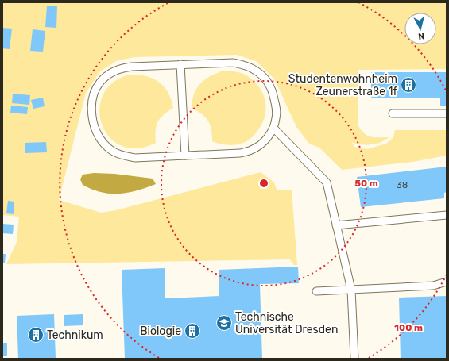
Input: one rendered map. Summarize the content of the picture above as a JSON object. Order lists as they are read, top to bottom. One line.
{"places":{"building":["Studentenwohnheim Zeunerstraße 1f","Biologie","Technikum"],"school or university":["Technische Universität Dresden"]},"house_numbers":["38"],"north":"bottom","rings":["50 m","100 m"]}
